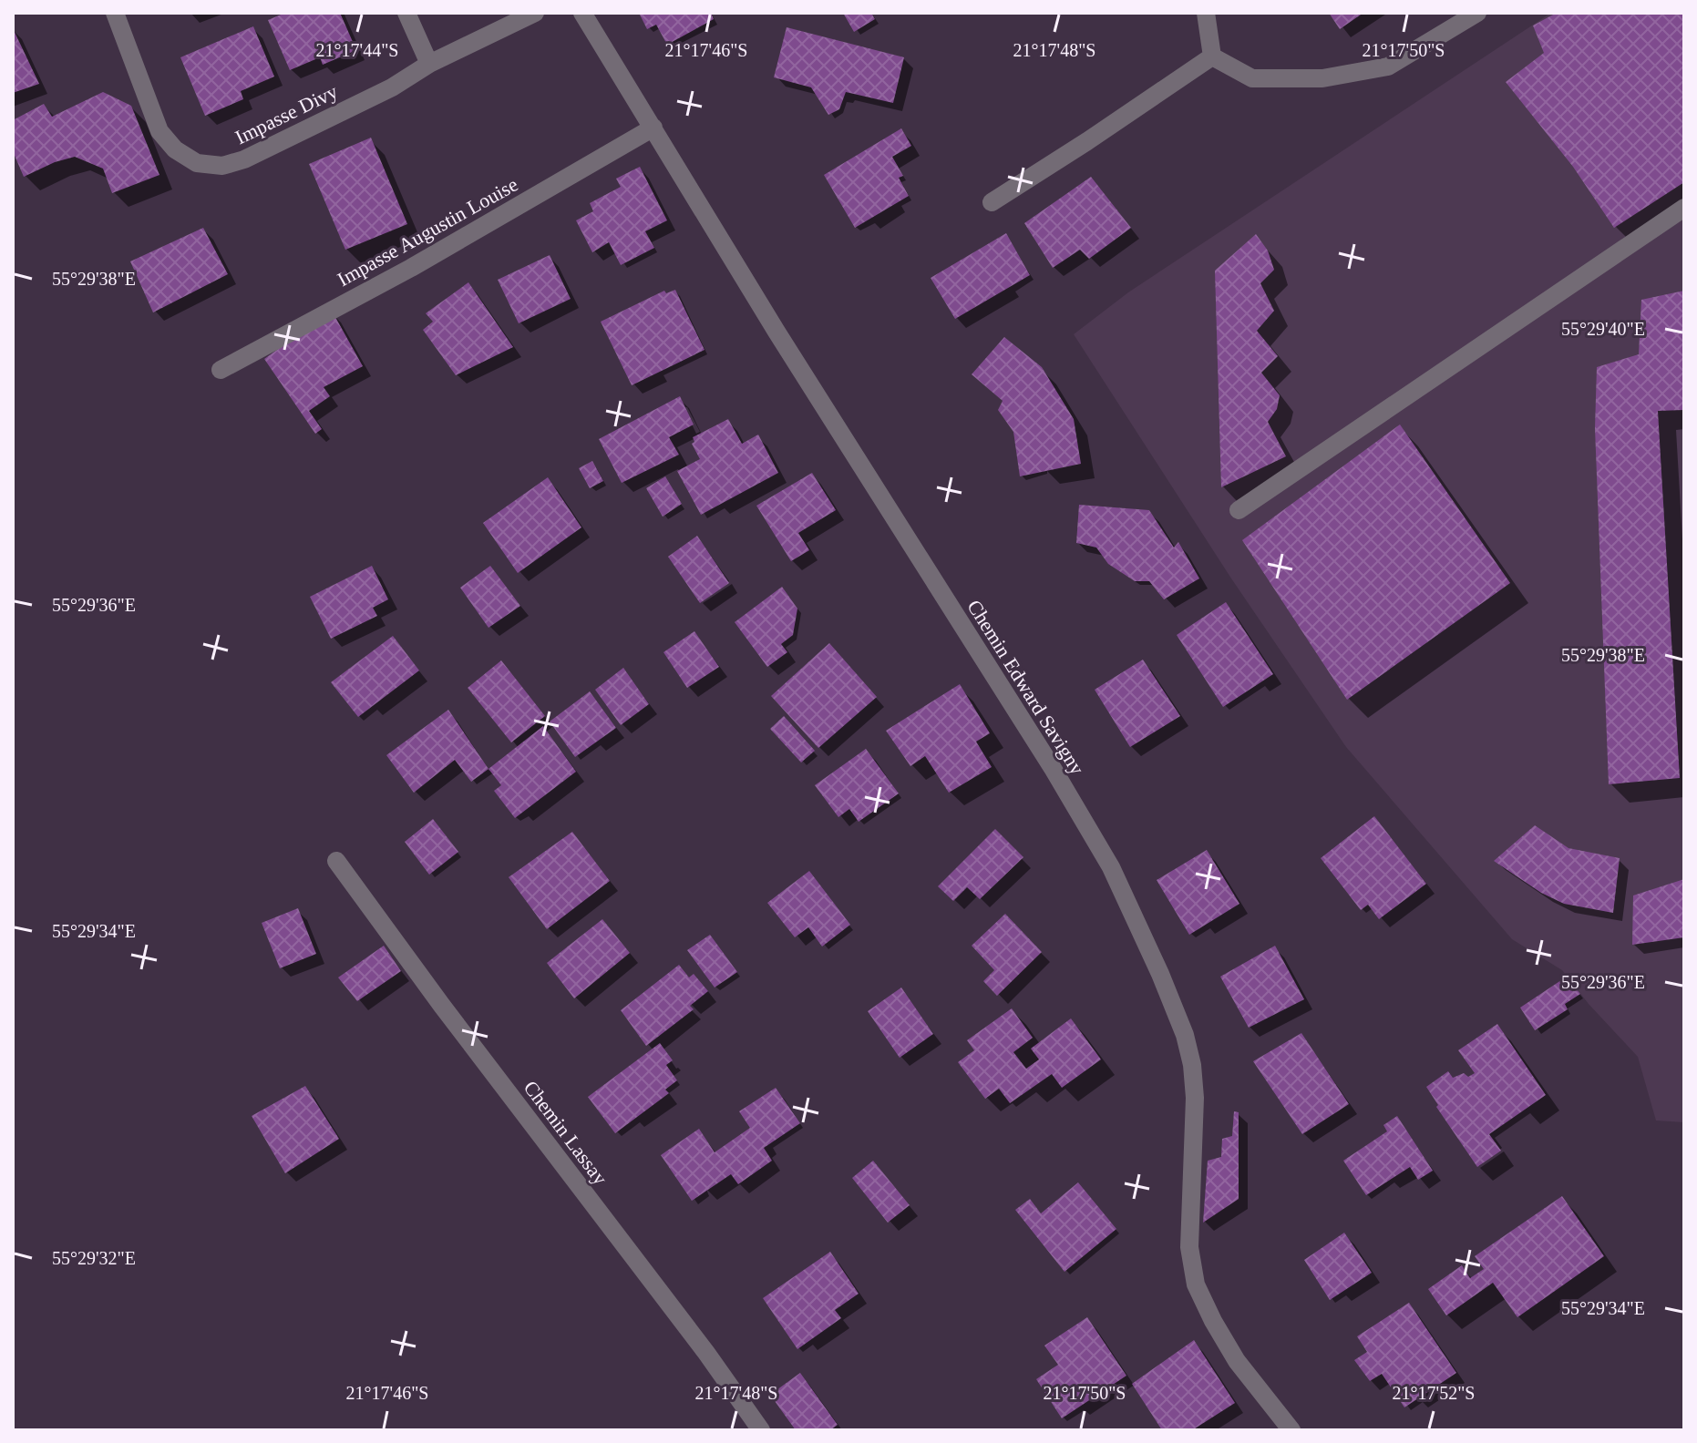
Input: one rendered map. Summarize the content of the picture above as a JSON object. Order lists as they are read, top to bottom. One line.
{"streets":{"street":["Impasse Divy","Impasse Augustin Louise","Chemin Edward Savigny","Chemin Lassay"]},"crossings":[["Impasse Augustin Louise","Chemin Edward Savigny"]],"coordinates":["21°17'44\"S","21°17'46\"S","21°17'48\"S","21°17'50\"S","55°29'38\"E","55°29'40\"E","55°29'36\"E","55°29'34\"E","55°29'32\"E","21°17'52\"S"]}
